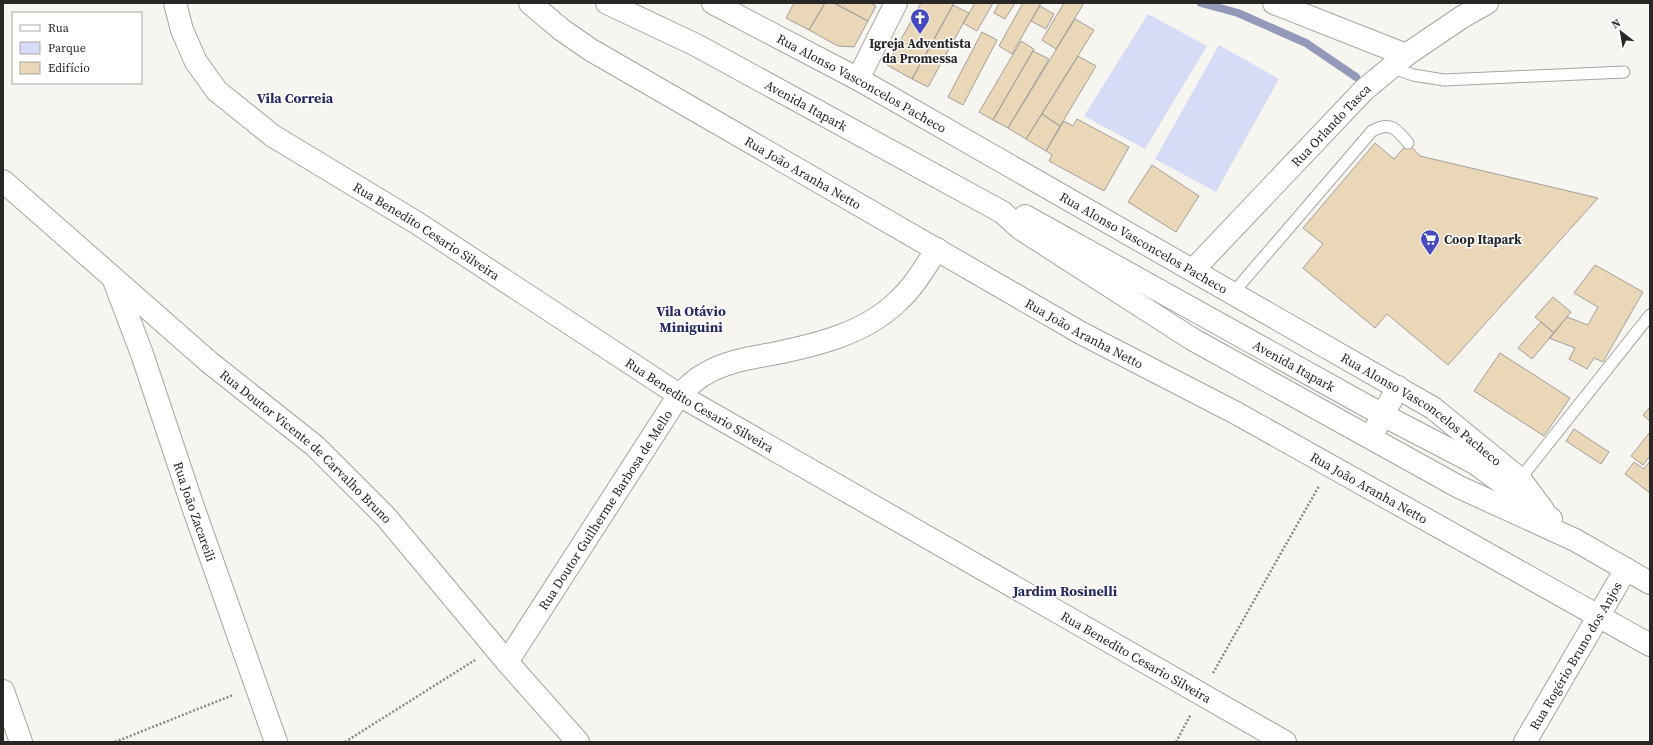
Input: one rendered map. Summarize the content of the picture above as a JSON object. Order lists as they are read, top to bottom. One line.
{"streets":{"street":["Rua Alonso Vasconcelos Pacheco","Avenida Itapark","Rua Orlando Tasca","Rua João Aranha Netto","Rua Benedito Cesario Silveira","Rua Doutor Vicente de Carvalho Bruno","Rua Doutor Guilherme Barbosa de Mello","Rua João Zacareili","Rua Rogério Bruno dos Anjos"]},"crossings":[["Rua Alonso Vasconcelos Pacheco","Avenida Itapark"],["Rua Alonso Vasconcelos Pacheco","Rua Orlando Tasca"],["Avenida Itapark","Rua Rogério Bruno dos Anjos"],["Rua João Aranha Netto","Rua Doutor Guilherme Barbosa de Mello"],["Rua João Aranha Netto","Rua Rogério Bruno dos Anjos"],["Rua Benedito Cesario Silveira","Rua Doutor Guilherme Barbosa de Mello"],["Rua Doutor Vicente de Carvalho Bruno","Rua Doutor Guilherme Barbosa de Mello"],["Rua Doutor Vicente de Carvalho Bruno","Rua João Zacareili"]],"districts":["Vila Correia","Vila Otávio Miniguini","Jardim Rosinelli"],"places":{"church":["Igreja Adventista da Promessa"],"supermarket":["Coop Itapark"]},"legend":["Rua","Parque","Edifício"],"north":"top left"}
